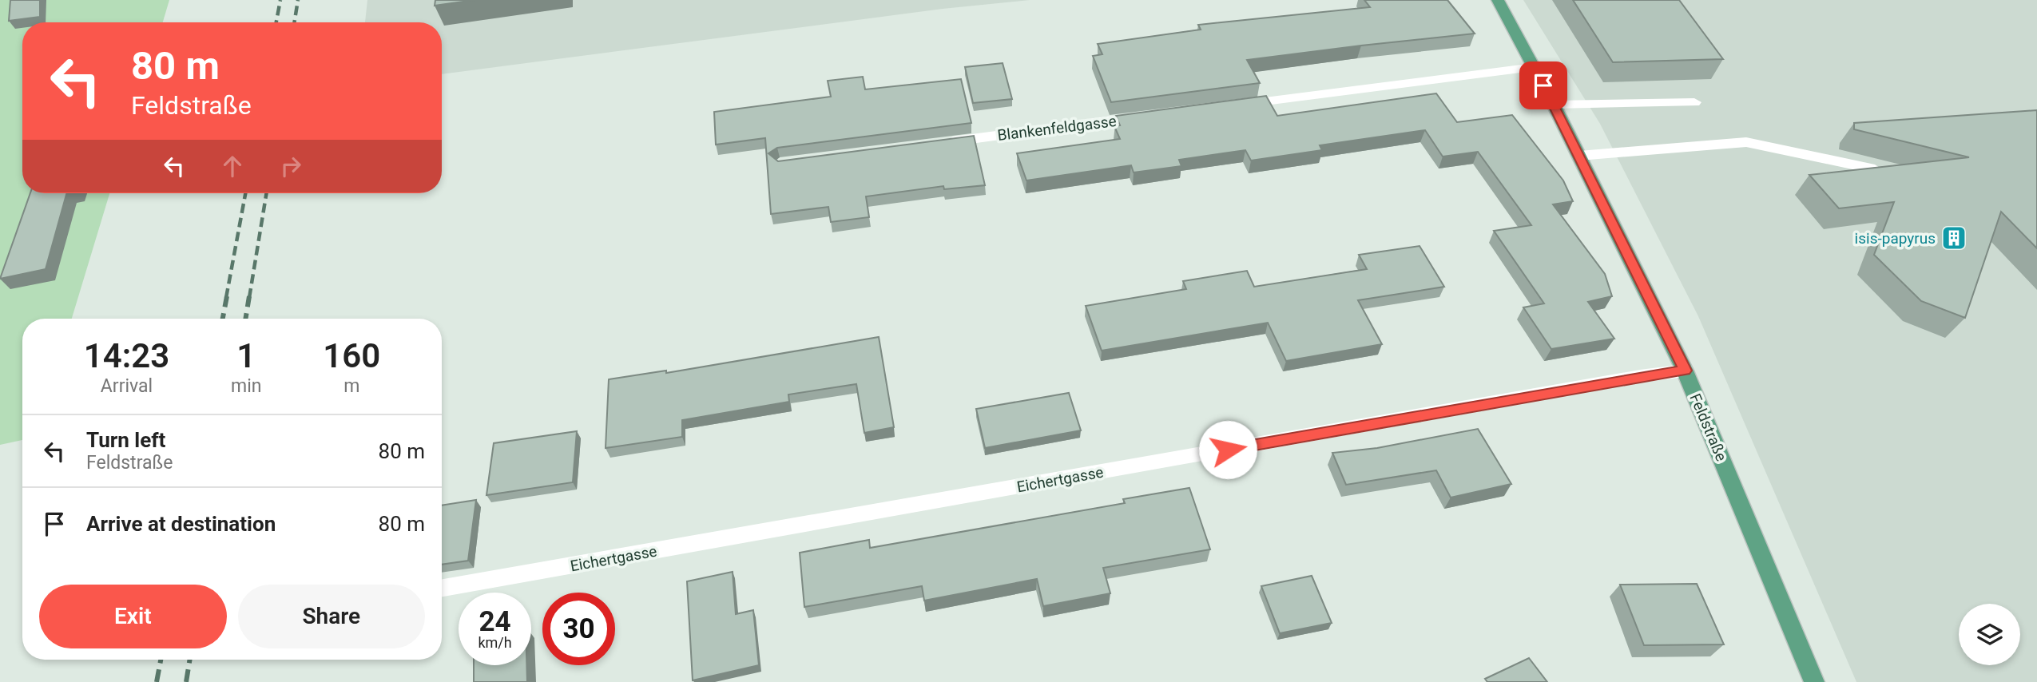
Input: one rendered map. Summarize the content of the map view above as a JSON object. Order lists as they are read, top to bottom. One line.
{"streets":{"main road":["Feldstraße"],"street":["Blankenfeldgasse","Eichertgasse"]},"crossings":[["Feldstraße","Eichertgasse"]],"places":{"building":["isis-papyrus"]},"page":{"turn":["80 m","Feldstraße"],"eta":["14:23","Arrival","1","min","160","m"],"list":[{"name":"Turn left","note":"Feldstraße","value":"80 m"},{"name":"Arrive at destination","value":"80 m"}],"buttons":["Exit","Share"],"speed":"24 km/h","limit":"30"}}
